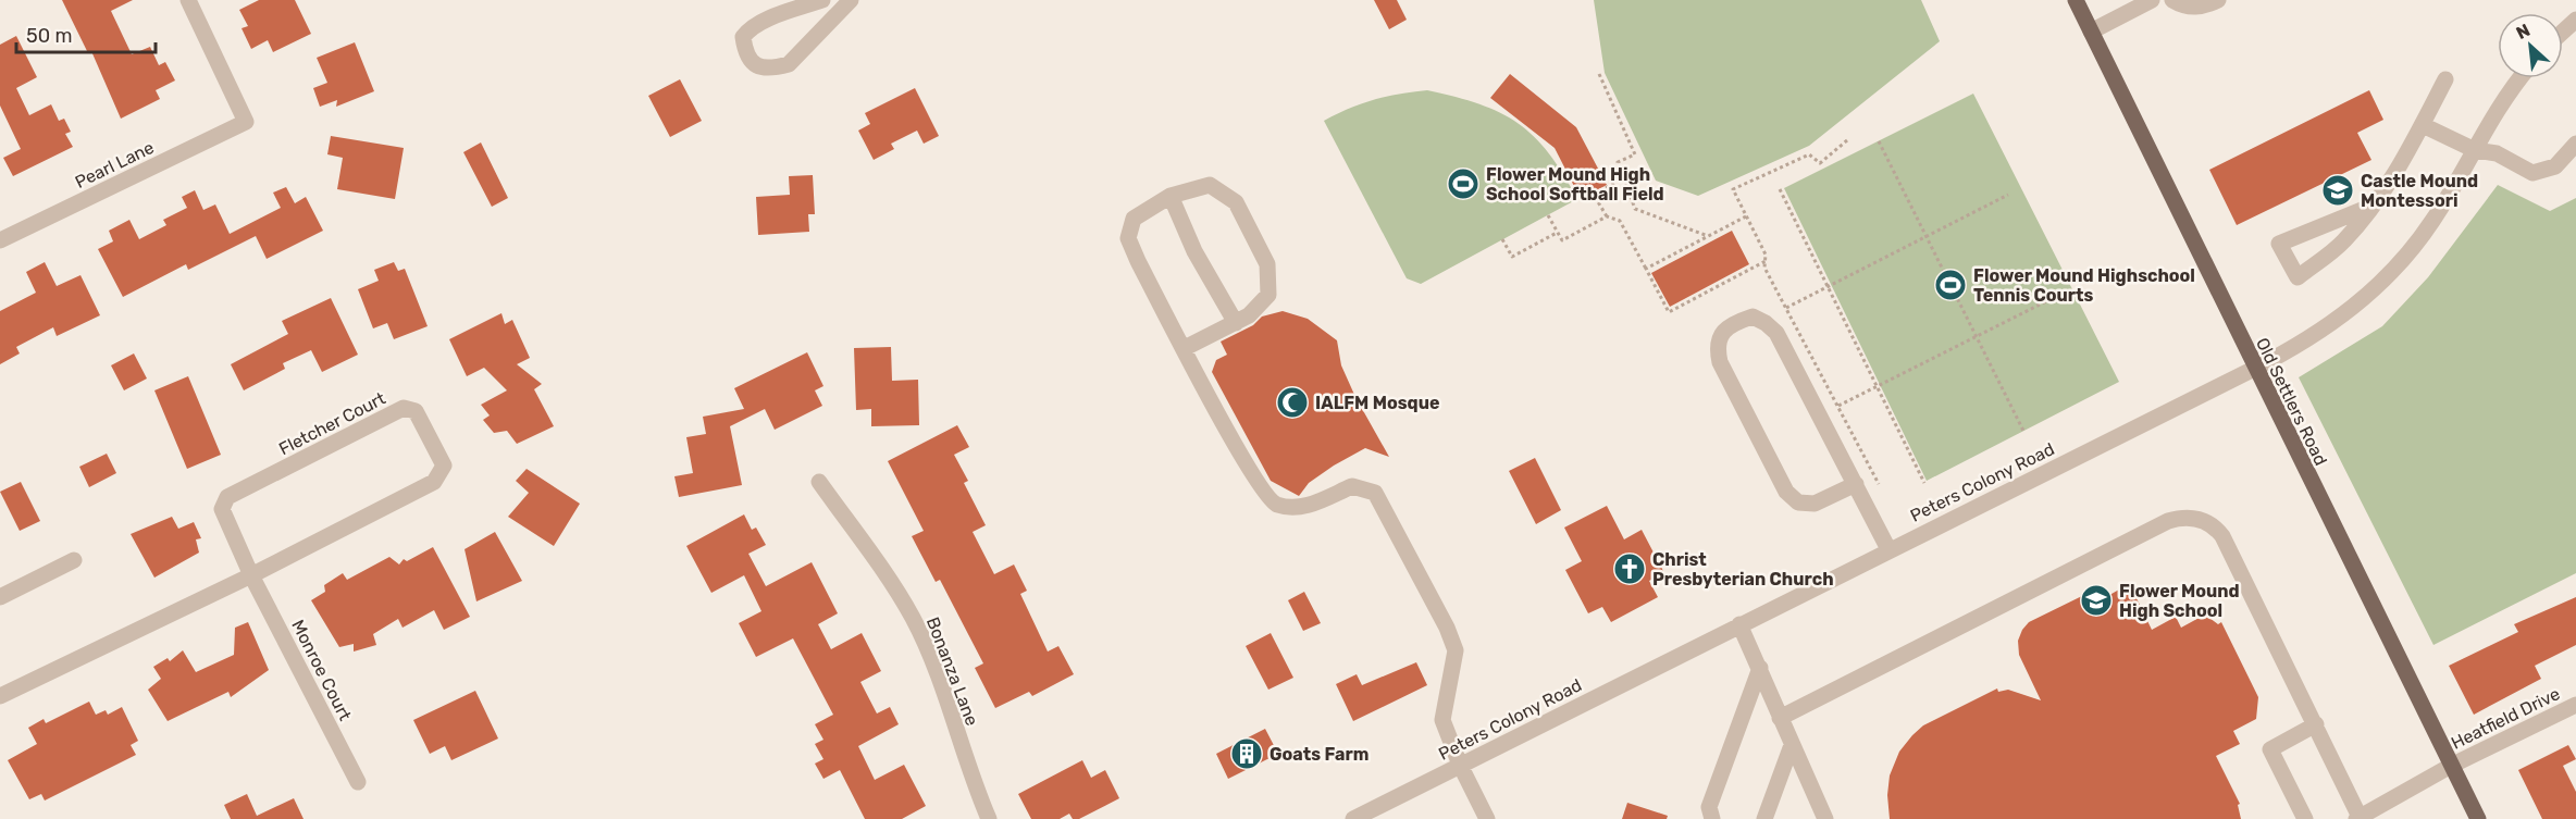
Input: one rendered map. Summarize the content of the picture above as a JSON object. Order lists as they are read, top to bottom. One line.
{"streets":{"main road":["Old Settlers Road"],"street":["Pearl Lane","Fletcher Court","Peters Colony Road","Monroe Court","Bonanza Lane","Heatfield Drive"]},"crossings":[["Old Settlers Road","Peters Colony Road"],["Old Settlers Road","Heatfield Drive"],["Fletcher Court","Monroe Court"]],"places":{"sports":["Flower Mound High School Softball Field","Flower Mound Highschool Tennis Courts"],"school or university":["Castle Mound Montessori","Flower Mound High School"],"mosque":["IALFM Mosque"],"church":["Christ Presbyterian Church"],"building":["Goats Farm"]},"scale_bar":"50 m","north":"top left"}
